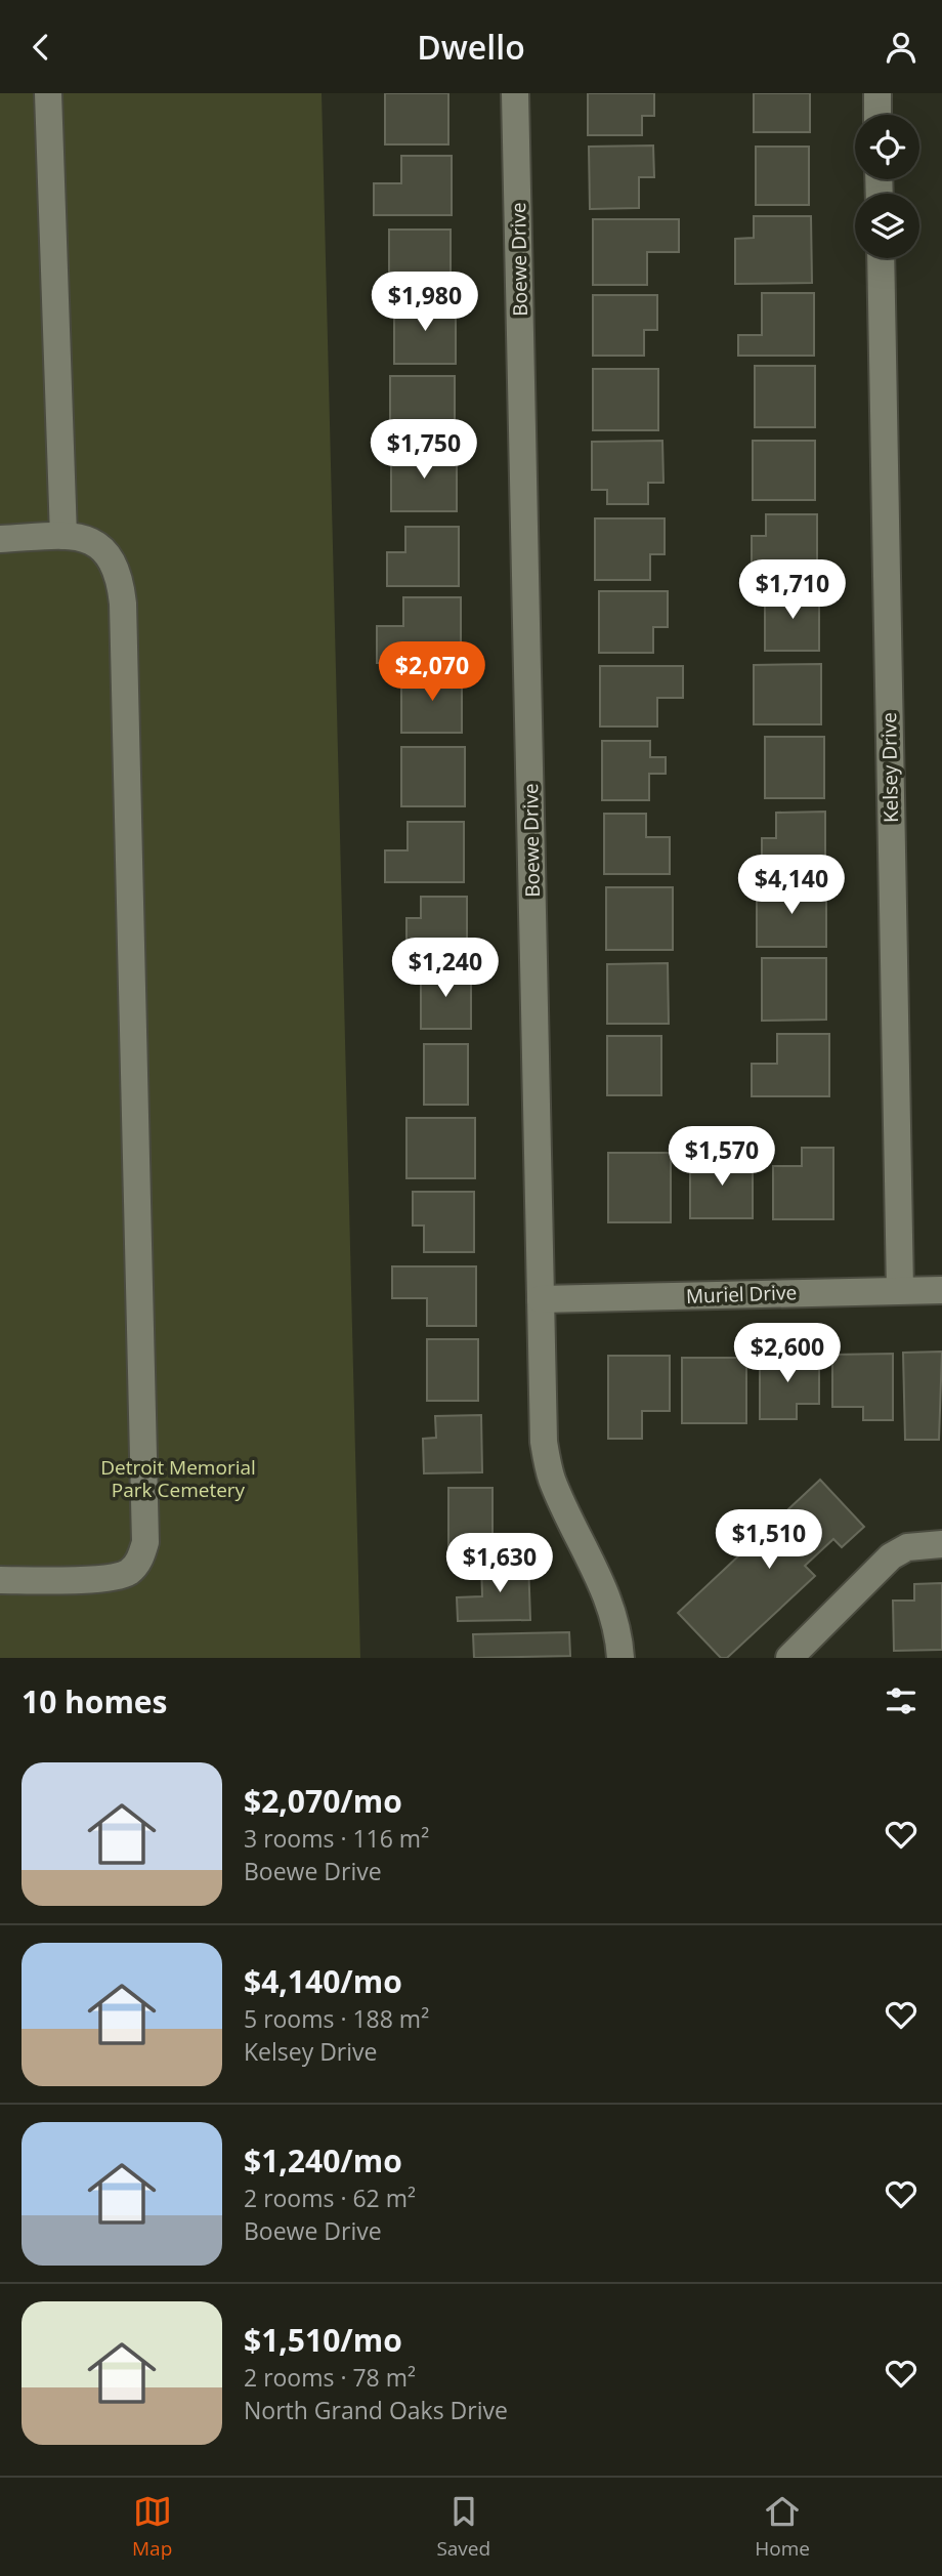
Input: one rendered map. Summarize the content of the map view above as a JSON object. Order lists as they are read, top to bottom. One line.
{"streets":{"street":["Boewe Drive","Kelsey Drive","Muriel Drive"]},"crossings":[["Boewe Drive","Muriel Drive"],["Kelsey Drive","Muriel Drive"]],"parks":["Detroit Memorial Park Cemetery"],"page":{"header":"Dwello","price":["$1,980","$1,750","$1,710","$2,070","$4,140","$1,240","$1,570","$2,600","$1,510","$1,630"],"heading":"10 homes","list":[{"name":"$2,070/mo","note":"3 rooms · 116 m² · Boewe Drive"},{"name":"$4,140/mo","note":"5 rooms · 188 m² · Kelsey Drive"},{"name":"$1,240/mo","note":"2 rooms · 62 m² · Boewe Drive"},{"name":"$1,510/mo","note":"2 rooms · 78 m² · North Grand Oaks Drive"}],"tabs":["Map","Saved","Home"]}}
